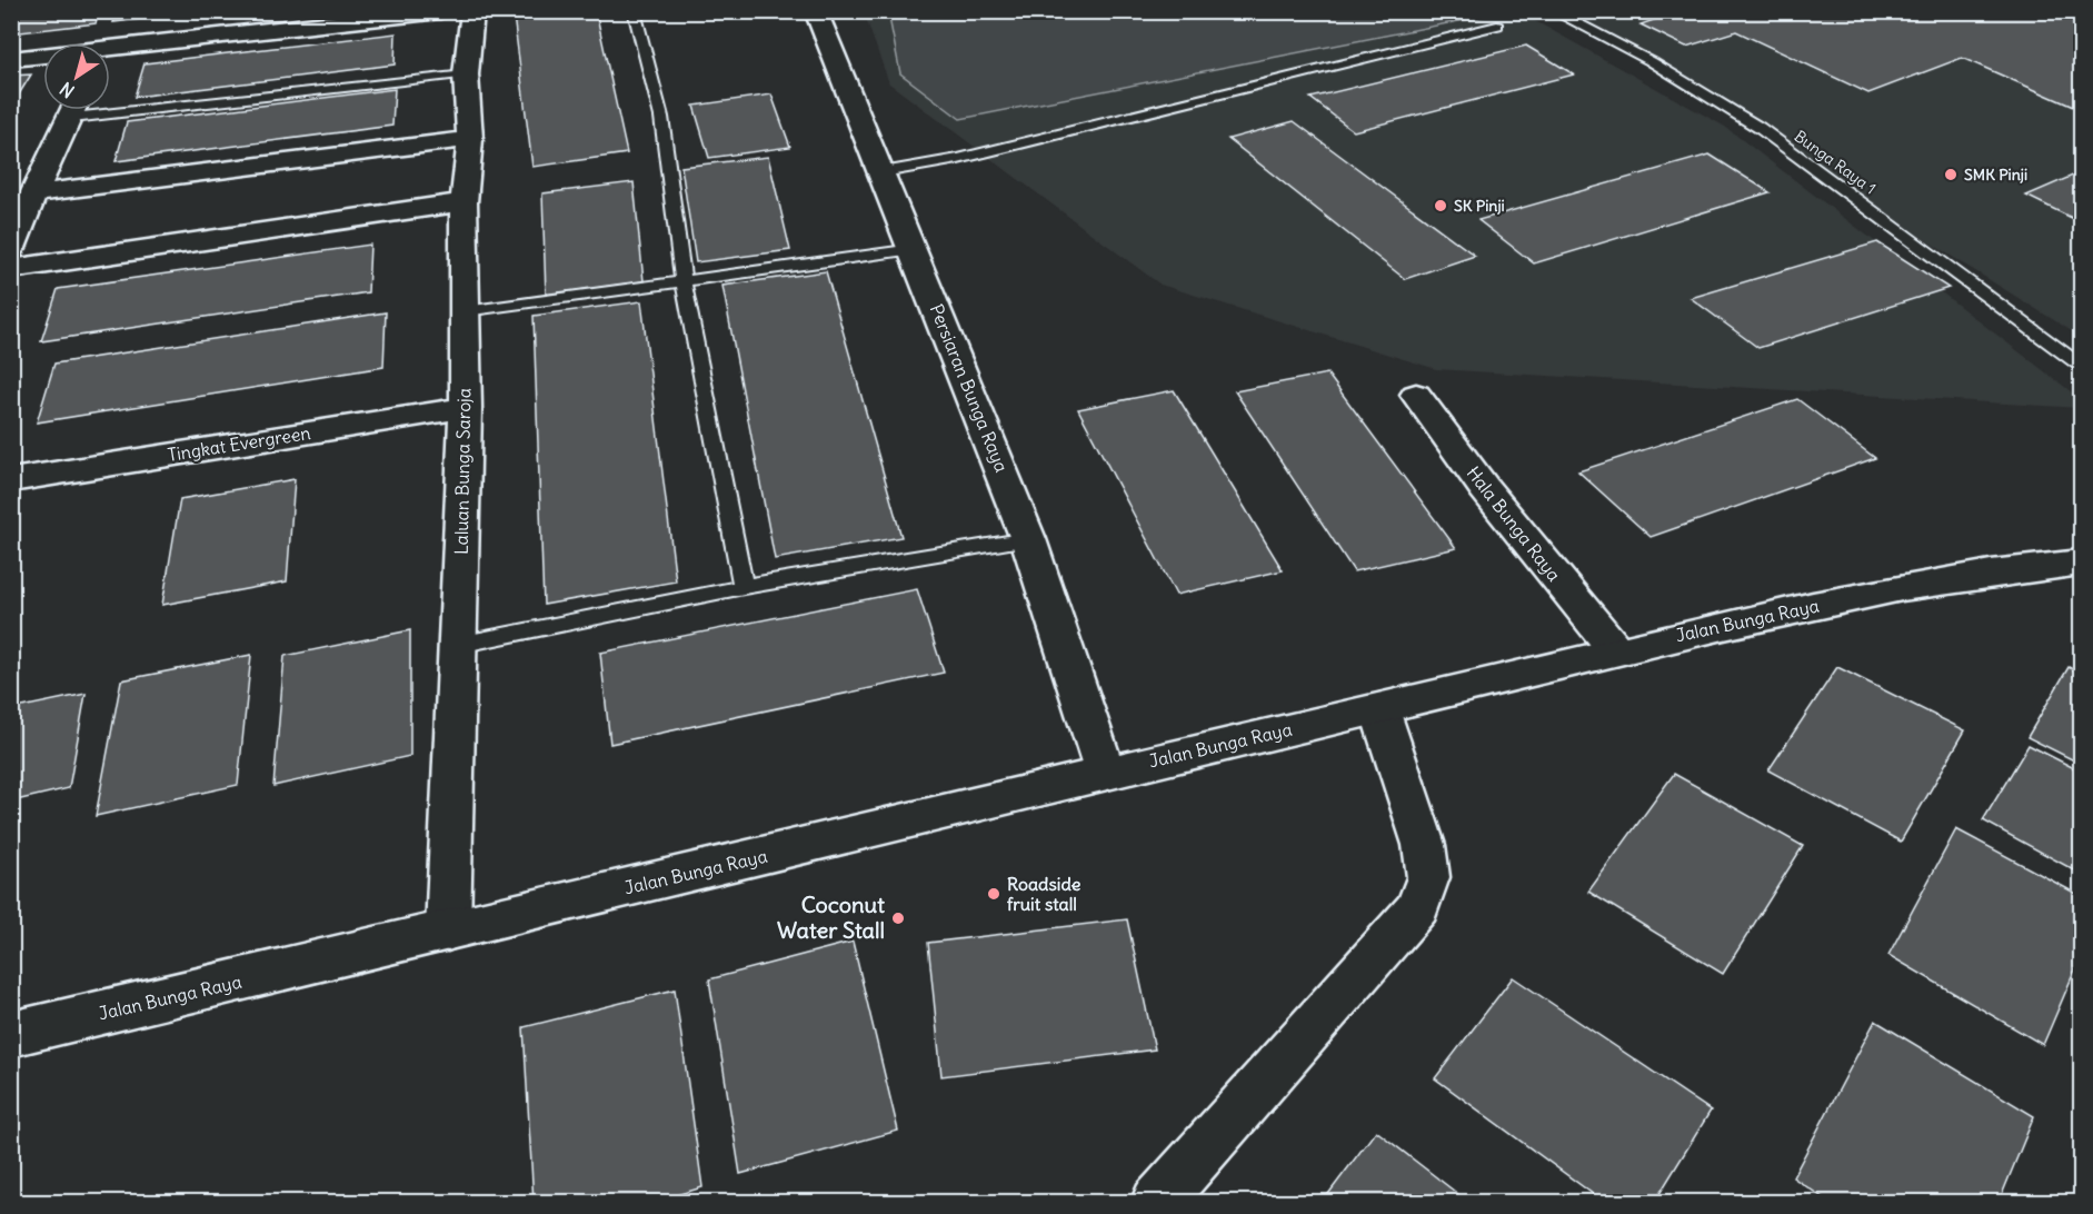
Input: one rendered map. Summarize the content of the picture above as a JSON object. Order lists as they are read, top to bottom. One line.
{"streets":{"street":["Persiaran Bunga Raya","Tingkat Evergreen","Laluan Bunga Saroja","Hala Bunga Raya","Jalan Bunga Raya"],"lane":["Bunga Raya 1"]},"crossings":[["Persiaran Bunga Raya","Jalan Bunga Raya"],["Tingkat Evergreen","Laluan Bunga Saroja"],["Laluan Bunga Saroja","Jalan Bunga Raya"],["Hala Bunga Raya","Jalan Bunga Raya"]],"places":["SMK Pinji","SK Pinji","Roadside fruit stall","Coconut Water Stall"],"north":"bottom left"}
